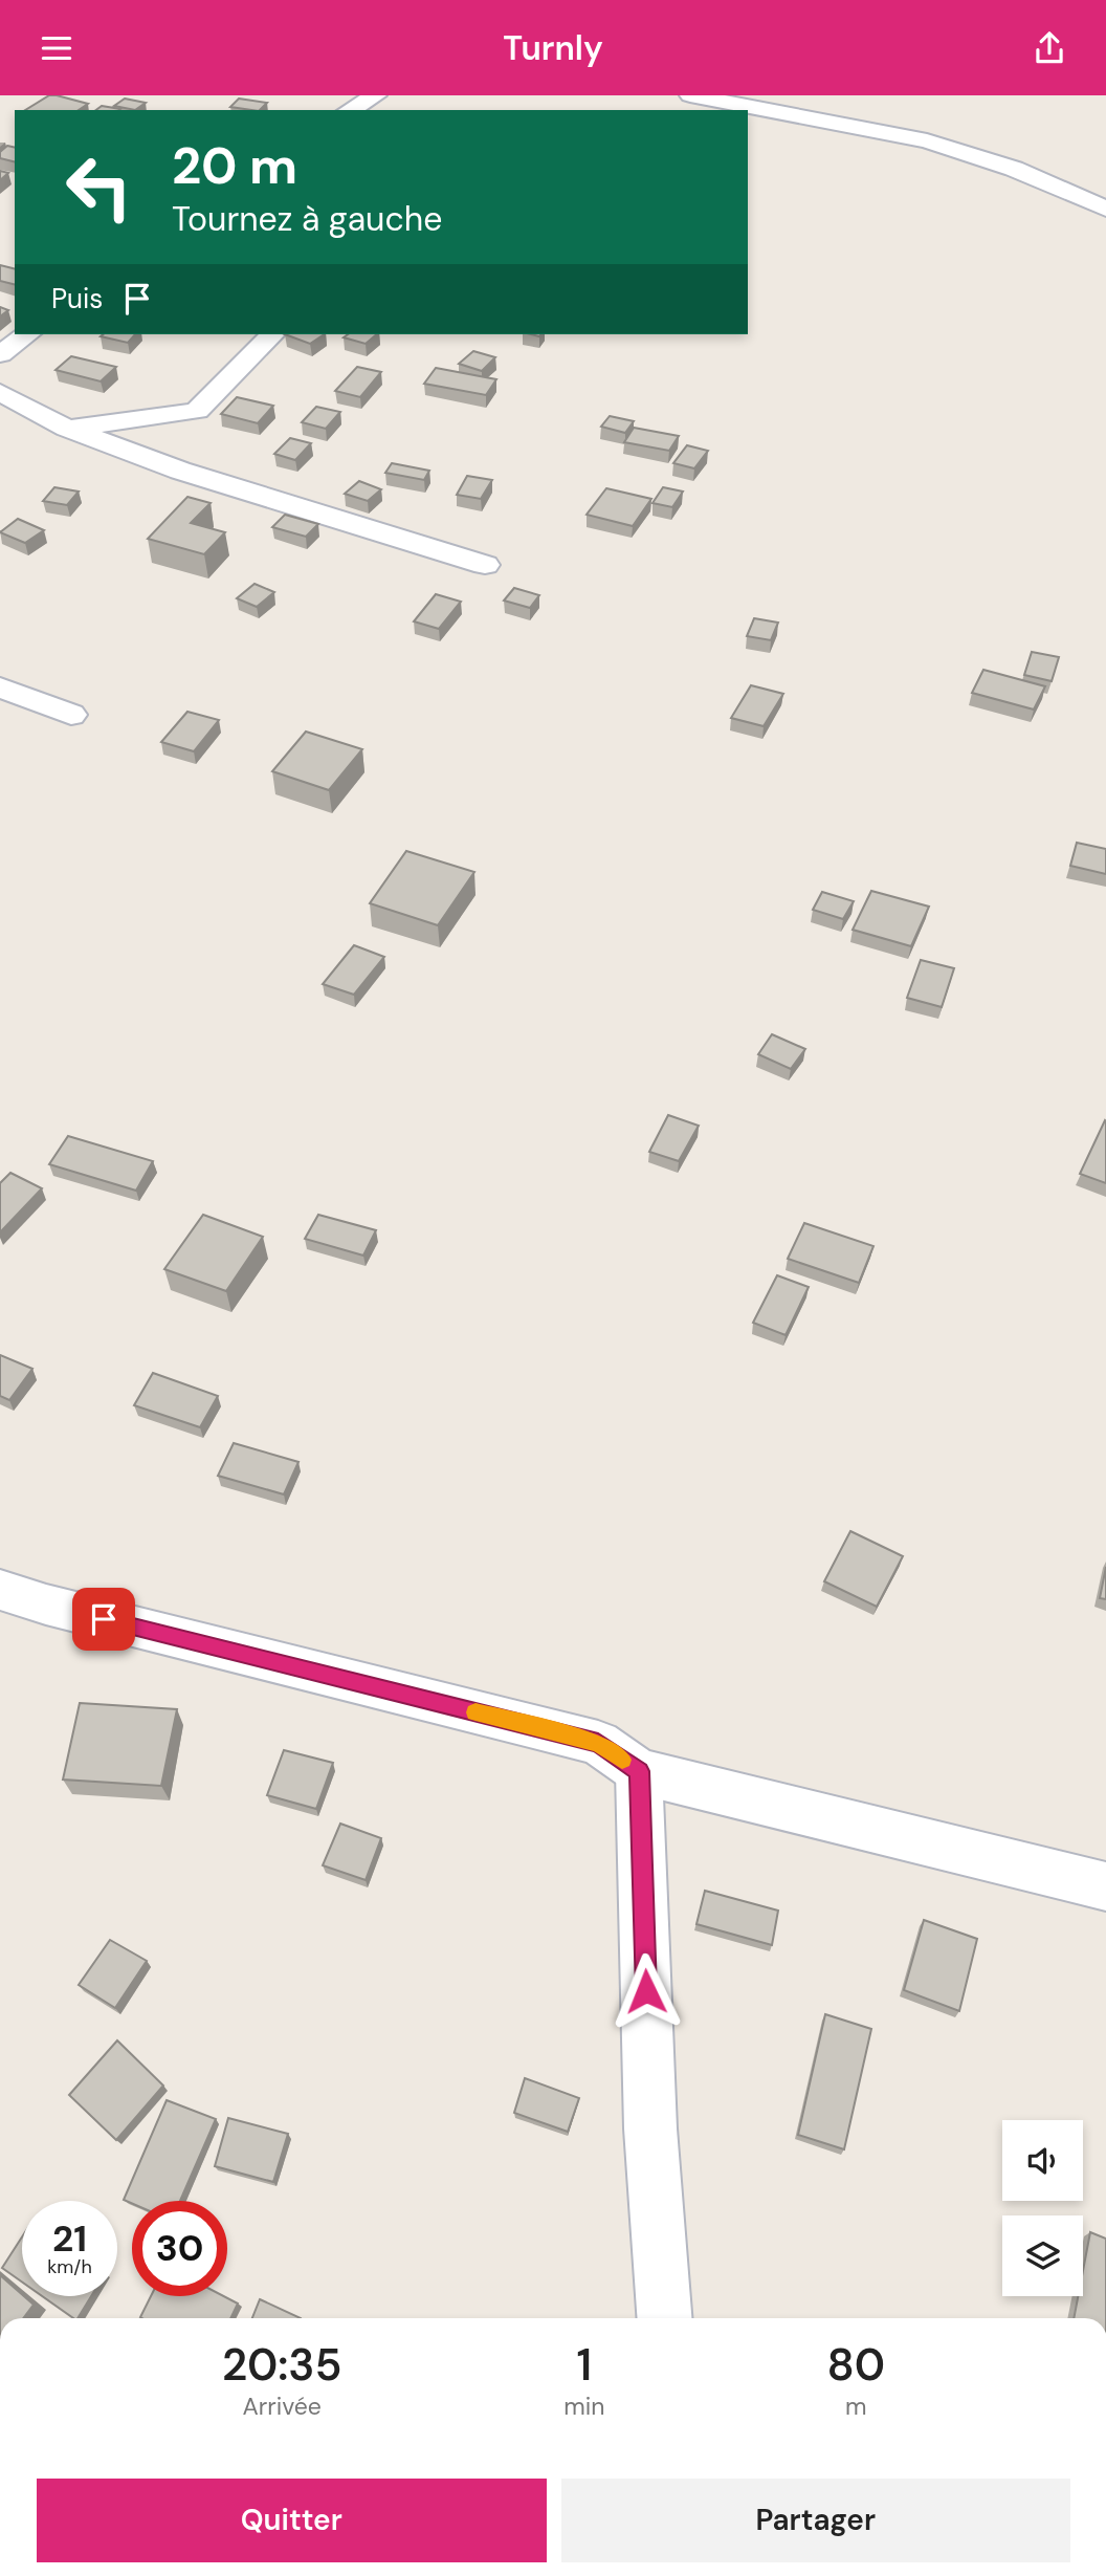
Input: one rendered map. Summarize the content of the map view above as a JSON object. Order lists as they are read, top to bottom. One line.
{"page":{"header":"Turnly","turn":["20 m","Tournez à gauche"],"then":"Puis","speed":"21 km/h","limit":"30","eta":["20:35","Arrivée","1","min","80","m"],"buttons":["Quitter","Partager"]}}
